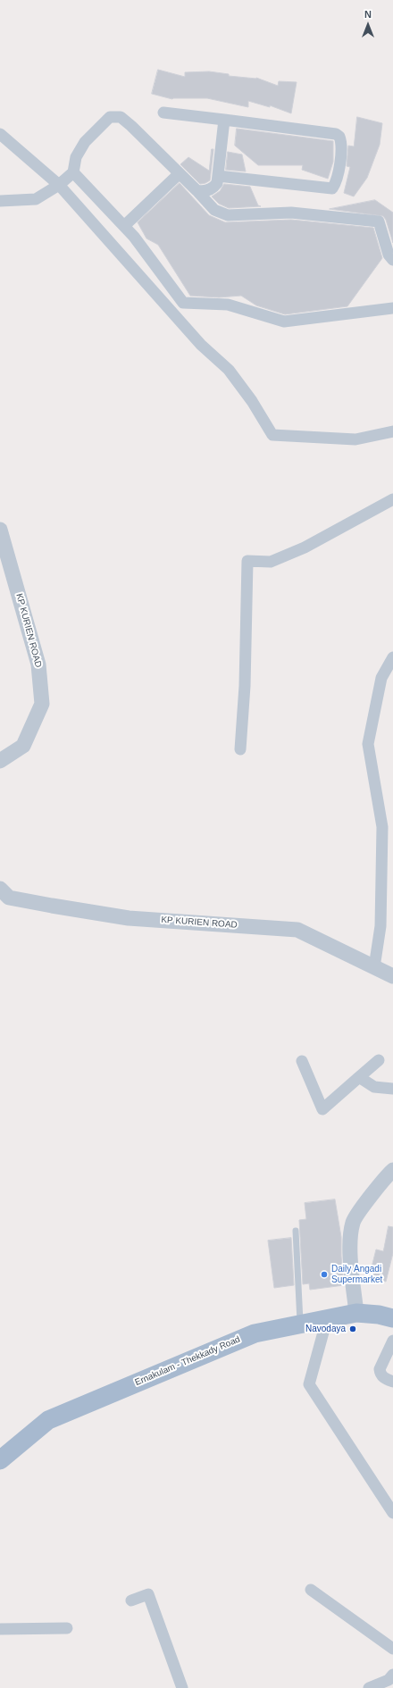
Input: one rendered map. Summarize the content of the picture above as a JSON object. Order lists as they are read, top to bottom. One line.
{"streets":{"main road":["Ernakulam - Thekkady Road"],"street":["KP KURIEN ROAD"]},"places":["Daily Angadi Supermarket","Navodaya"],"north":"top"}
